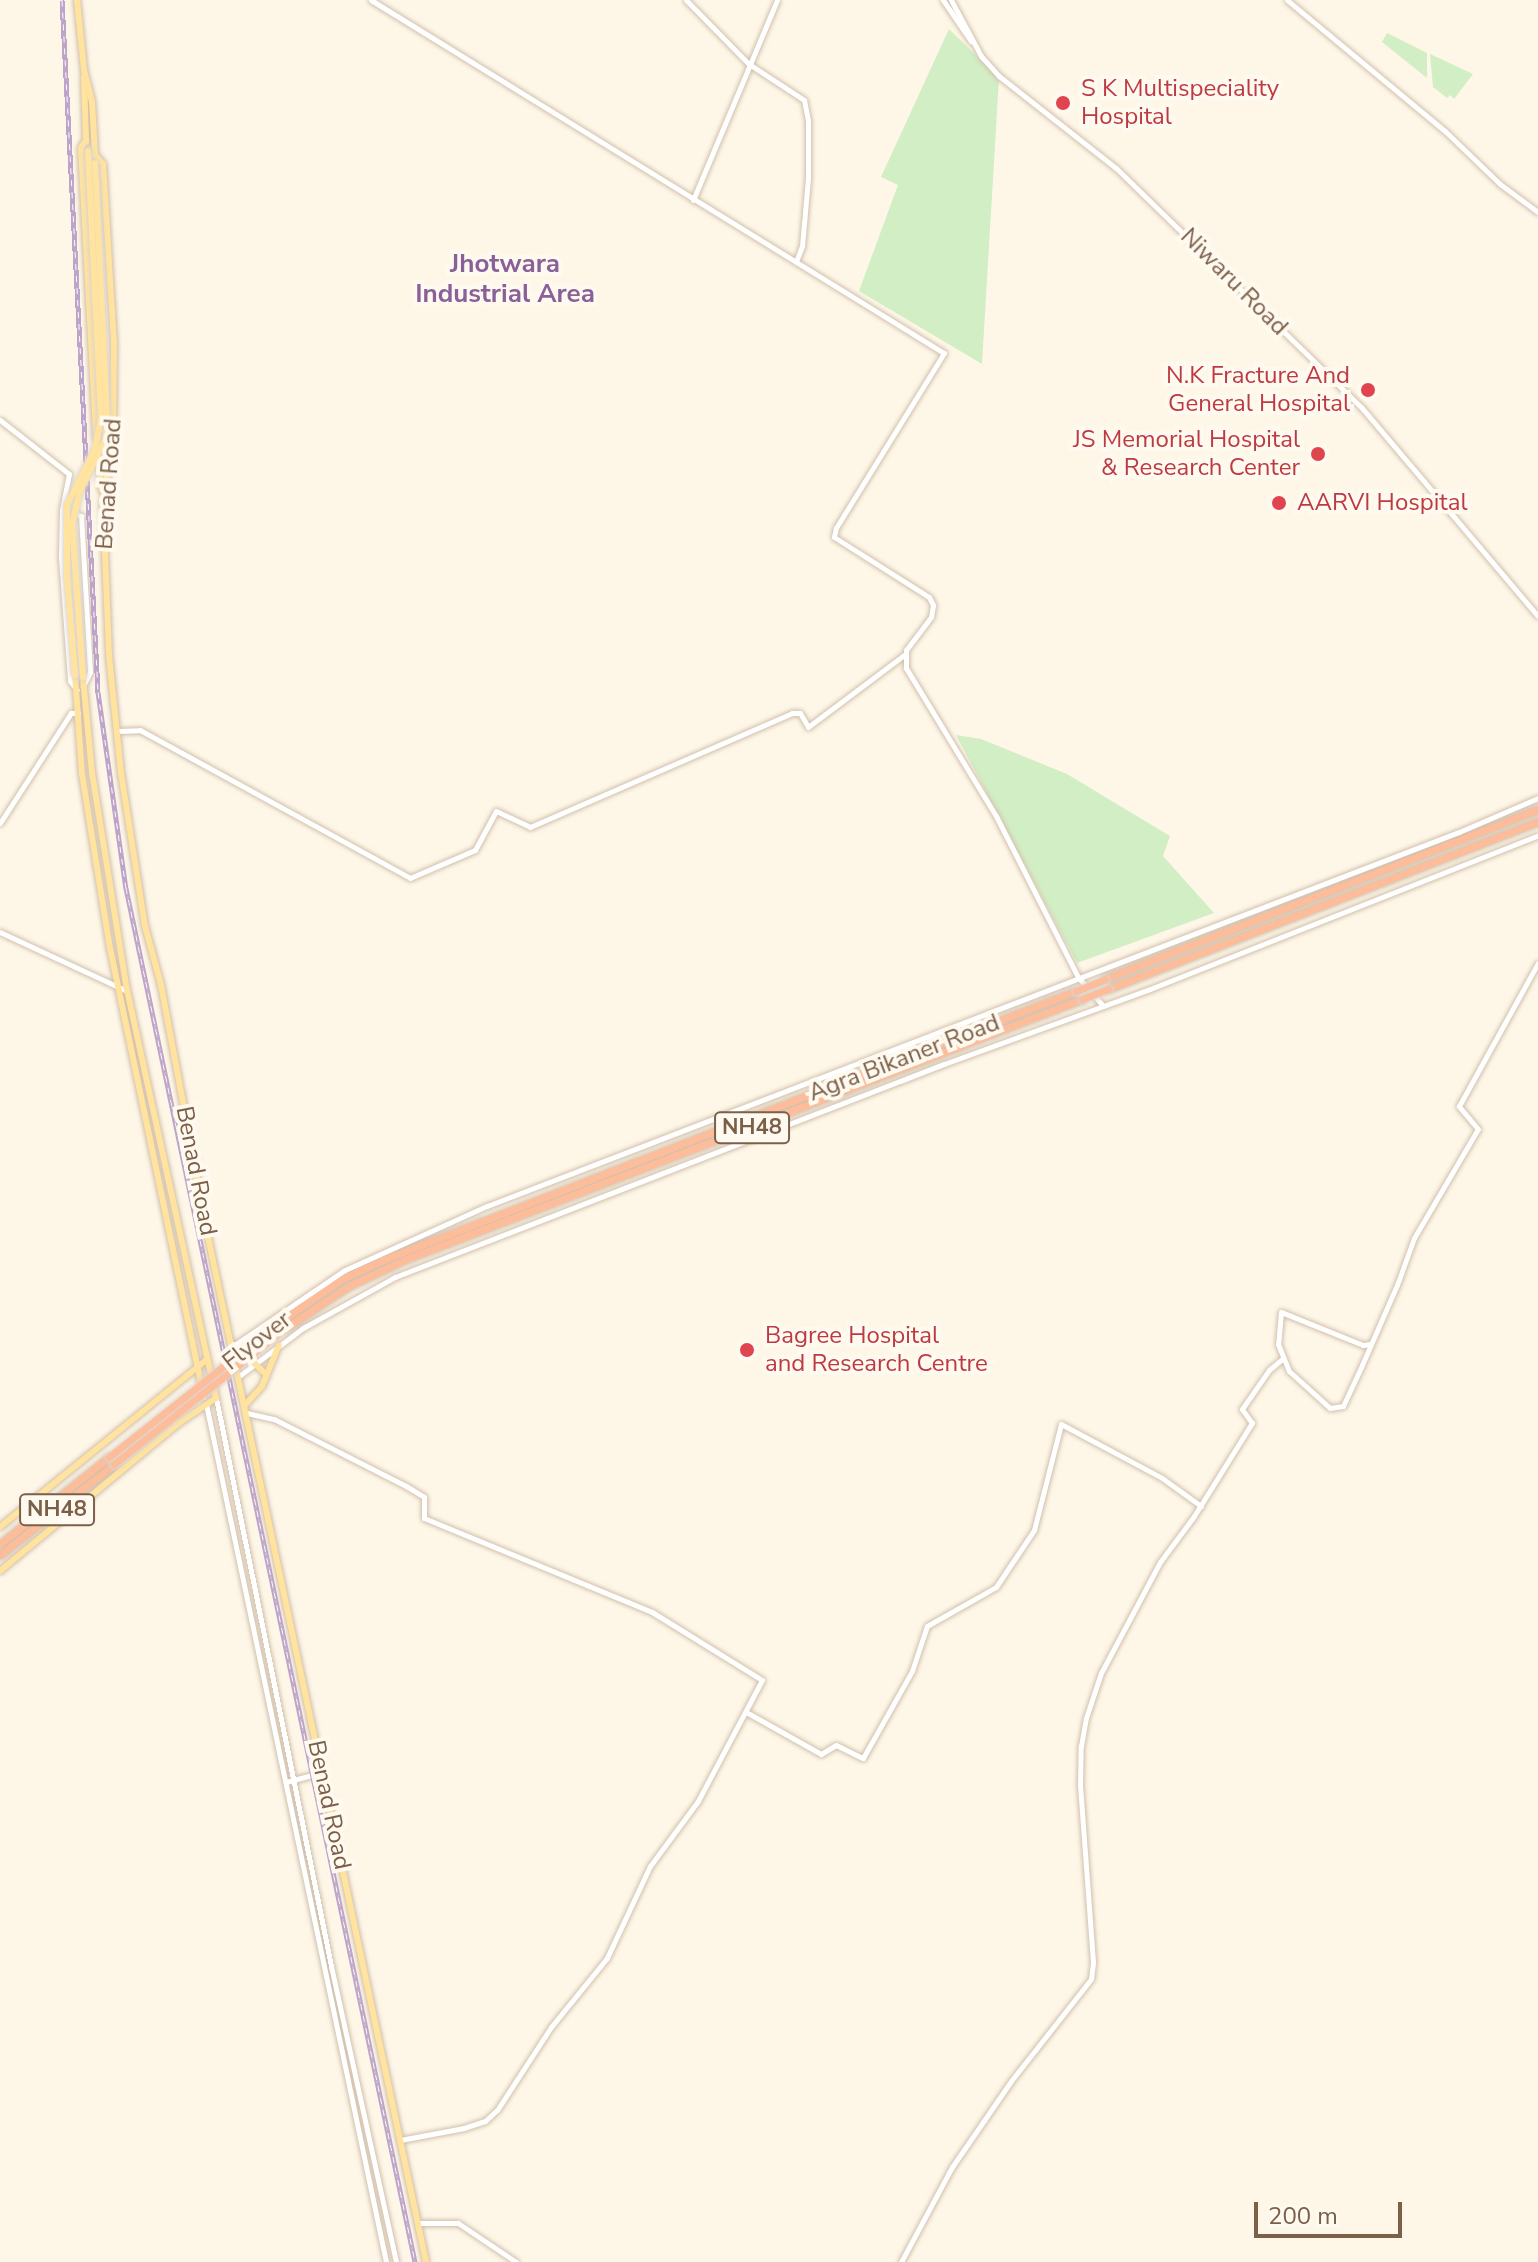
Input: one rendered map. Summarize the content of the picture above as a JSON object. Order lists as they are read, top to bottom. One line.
{"streets":{"highway":["Agra Bikaner Road","NH48","Flyover"],"main road":["Benad Road"],"street":["Niwaru Road"]},"crossings":[["Agra Bikaner Road","NH48"],["Agra Bikaner Road","Flyover"],["NH48","Flyover"]],"districts":["Jhotwara Industrial Area"],"places":["S K Multispeciality Hospital","N.K Fracture And General Hospital","JS Memorial Hospital & Research Center","AARVI Hospital","Bagree Hospital and Research Centre"],"scale_bar":"200 m"}
